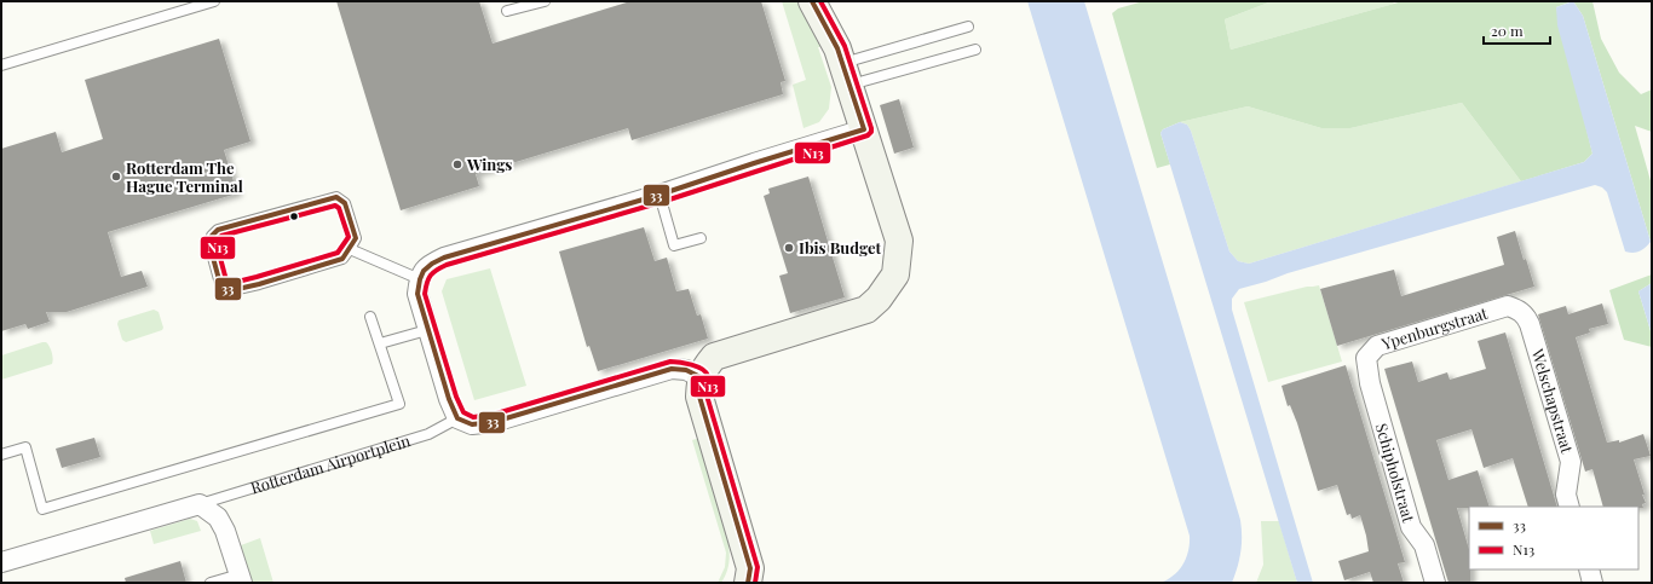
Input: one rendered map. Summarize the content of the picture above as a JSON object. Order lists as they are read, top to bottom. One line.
{"streets":{"street":["Ypenburgstraat","Welschapstraat","Rotterdam Airportplein","Schipholstraat"]},"crossings":[["Ypenburgstraat","Welschapstraat"],["Ypenburgstraat","Schipholstraat"]],"places":["Wings","Rotterdam The Hague Terminal","Ibis Budget"],"lines":["transit line 33","transit line N13"],"legend":["33","N13"],"scale_bar":"20 m"}
